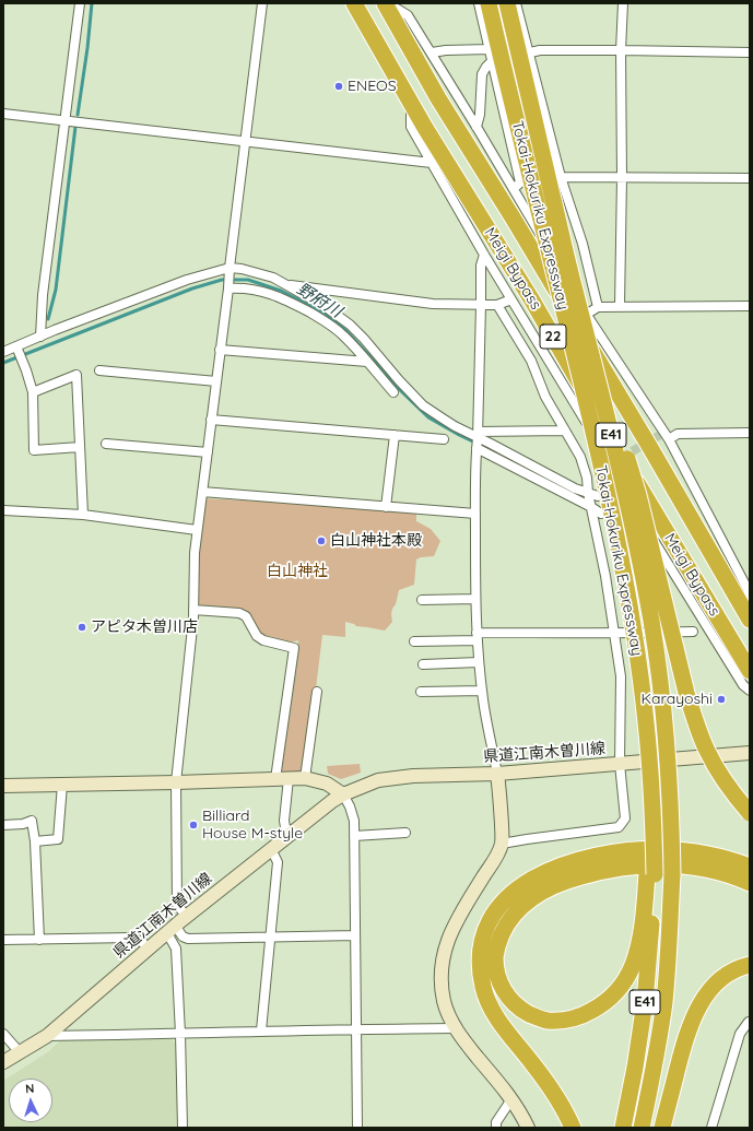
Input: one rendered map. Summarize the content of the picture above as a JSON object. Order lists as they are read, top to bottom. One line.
{"streets":{"highway":["Tokai-Hokuriku Expressway","Meigi Bypass","22","E41"],"main road":["県道江南木曽川線"]},"water":["野府川"],"parks":["白山神社"],"places":["ENEOS","白山神社本殿","アピタ木曽川店","Karayoshi","Billiard House M-style"],"north":"top"}
